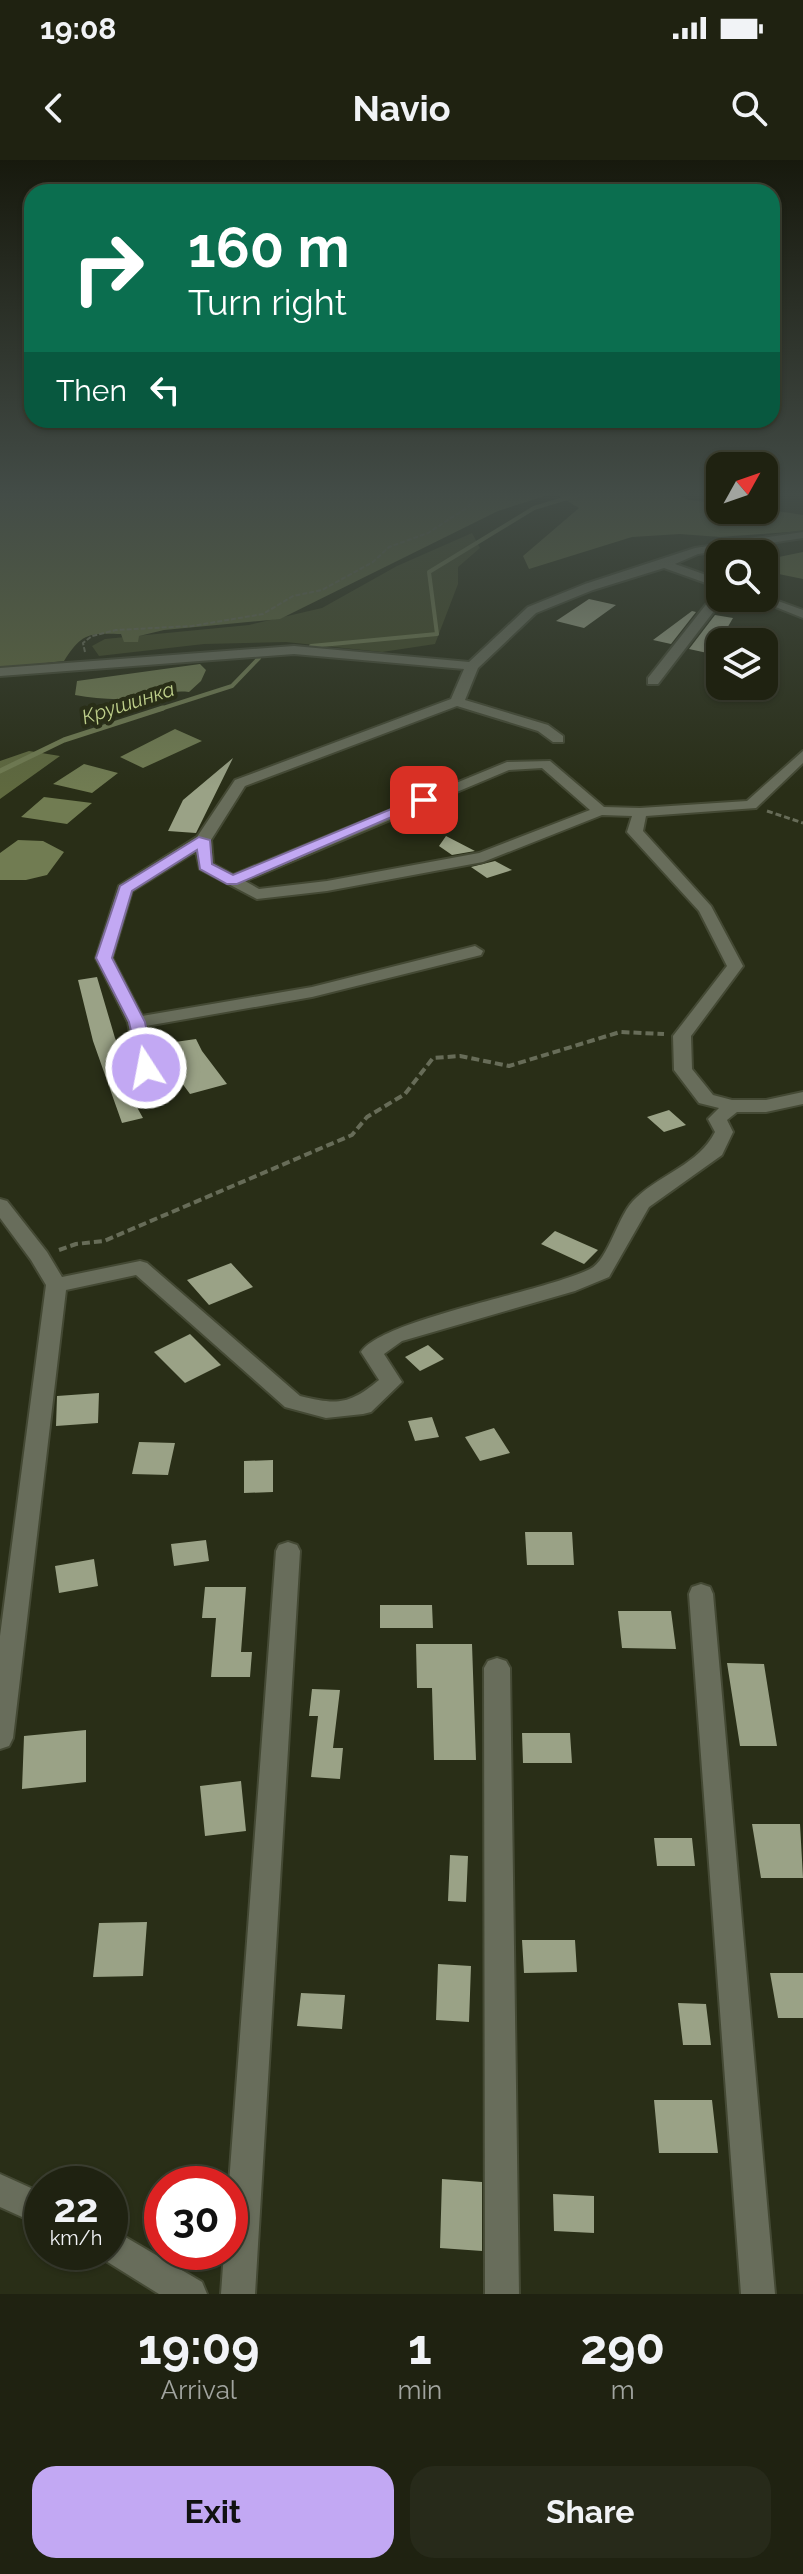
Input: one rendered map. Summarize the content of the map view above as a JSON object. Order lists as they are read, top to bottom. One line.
{"water":["Крушинка"],"north":"top right","page":{"status":"19:08","header":"Navio","turn":["160 m","Turn right"],"then":"Then","speed":"22 km/h","limit":"30","eta":["19:09","Arrival","1","min","290","m"],"buttons":["Exit","Share"]}}
